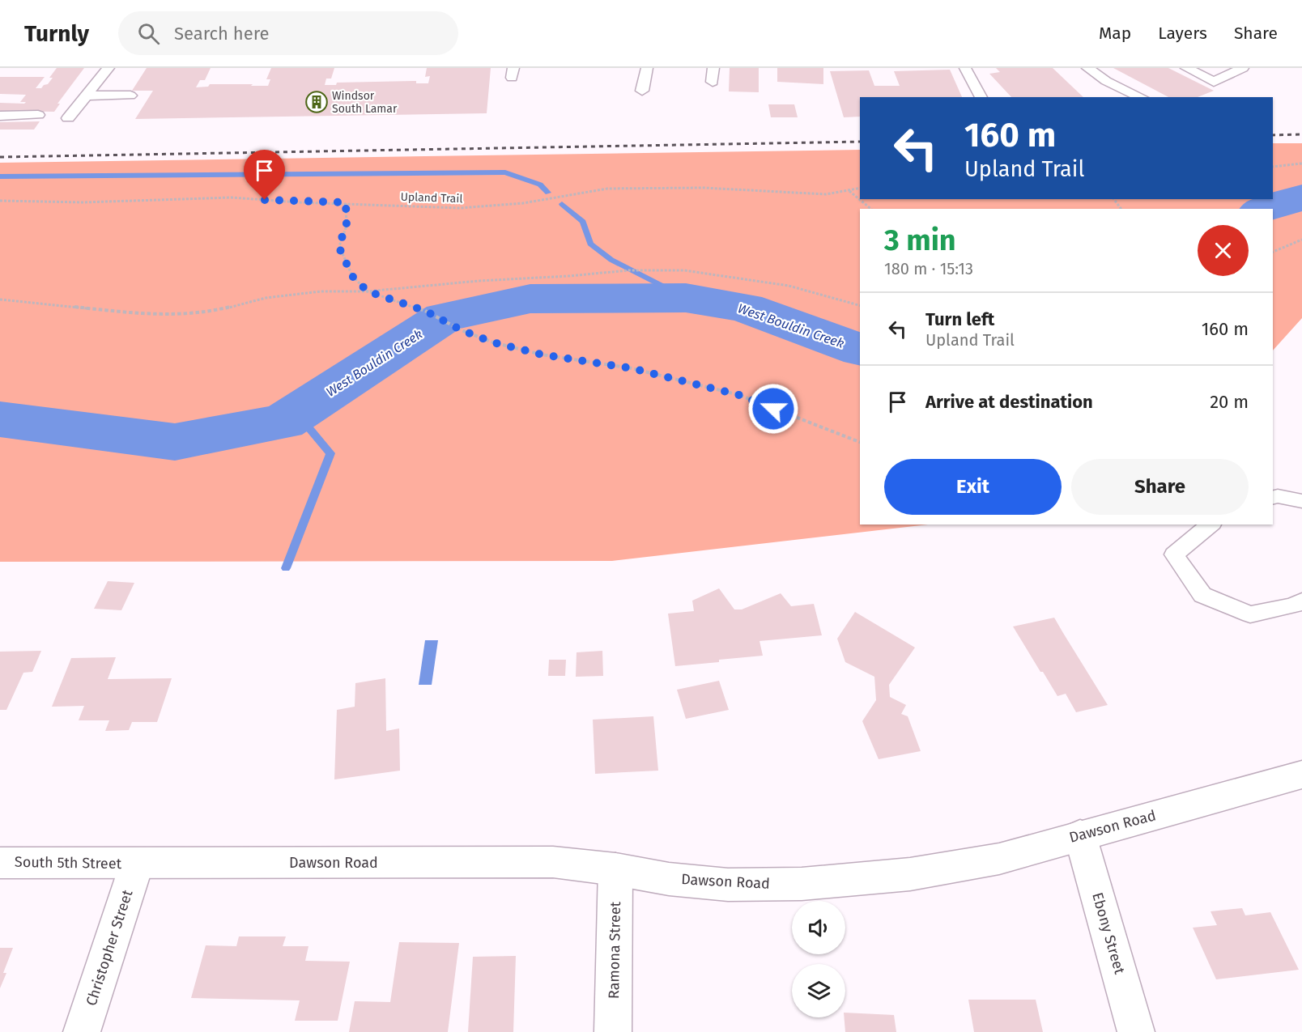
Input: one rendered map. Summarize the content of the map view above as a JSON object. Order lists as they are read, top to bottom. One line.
{"streets":{"street":["Dawson Road","South 5th Street","Ebony Street","Christopher Street","Ramona Street"],"path":["Upland Trail"]},"crossings":[["Dawson Road","South 5th Street"],["Dawson Road","Ebony Street"],["Dawson Road","Christopher Street"],["Dawson Road","Ramona Street"],["South 5th Street","Christopher Street"]],"water":["West Bouldin Creek"],"places":{"building":["Windsor South Lamar"]},"page":{"header":"Turnly","search":"Search here","nav":["Map","Layers","Share"],"turn":["160 m","Upland Trail"],"heading":["3 min","180 m · 15:13"],"list":[{"name":"Turn left","note":"Upland Trail","value":"160 m"},{"name":"Arrive at destination","value":"20 m"}],"buttons":["Exit","Share"]}}
